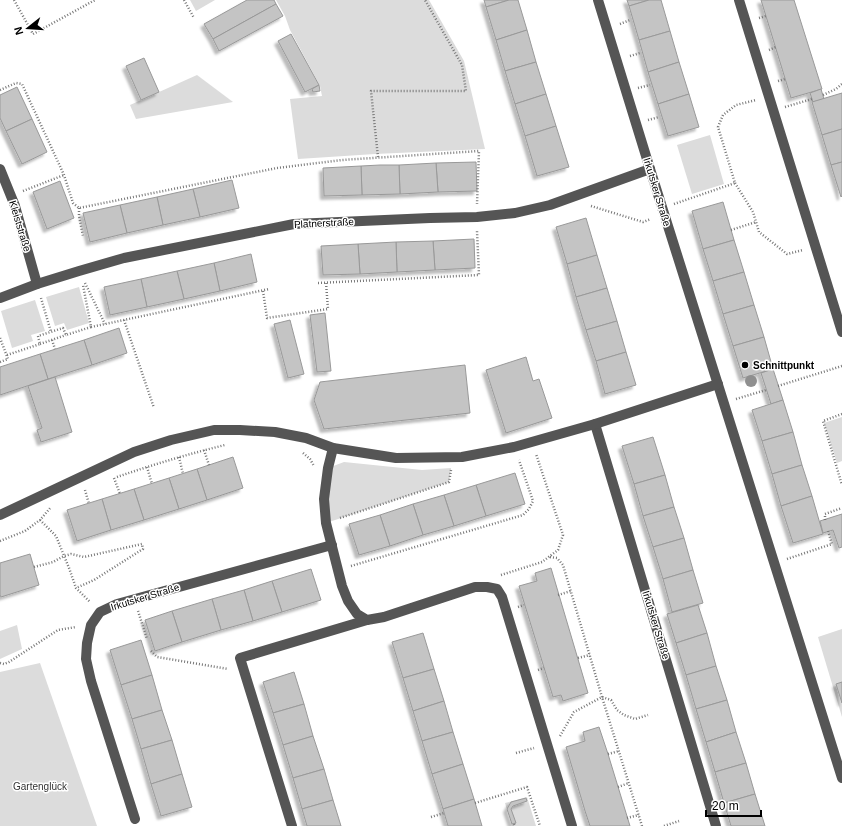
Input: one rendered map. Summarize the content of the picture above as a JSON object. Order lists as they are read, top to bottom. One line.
{"streets":{"street":["Irkutsker Straße","Platnerstraße","Kleiststraße"]},"crossings":[["Irkutsker Straße","Platnerstraße"],["Platnerstraße","Kleiststraße"]],"parks":["Gartenglück"],"places":["Schnittpunkt"],"scale_bar":"20 m","north":"left"}
